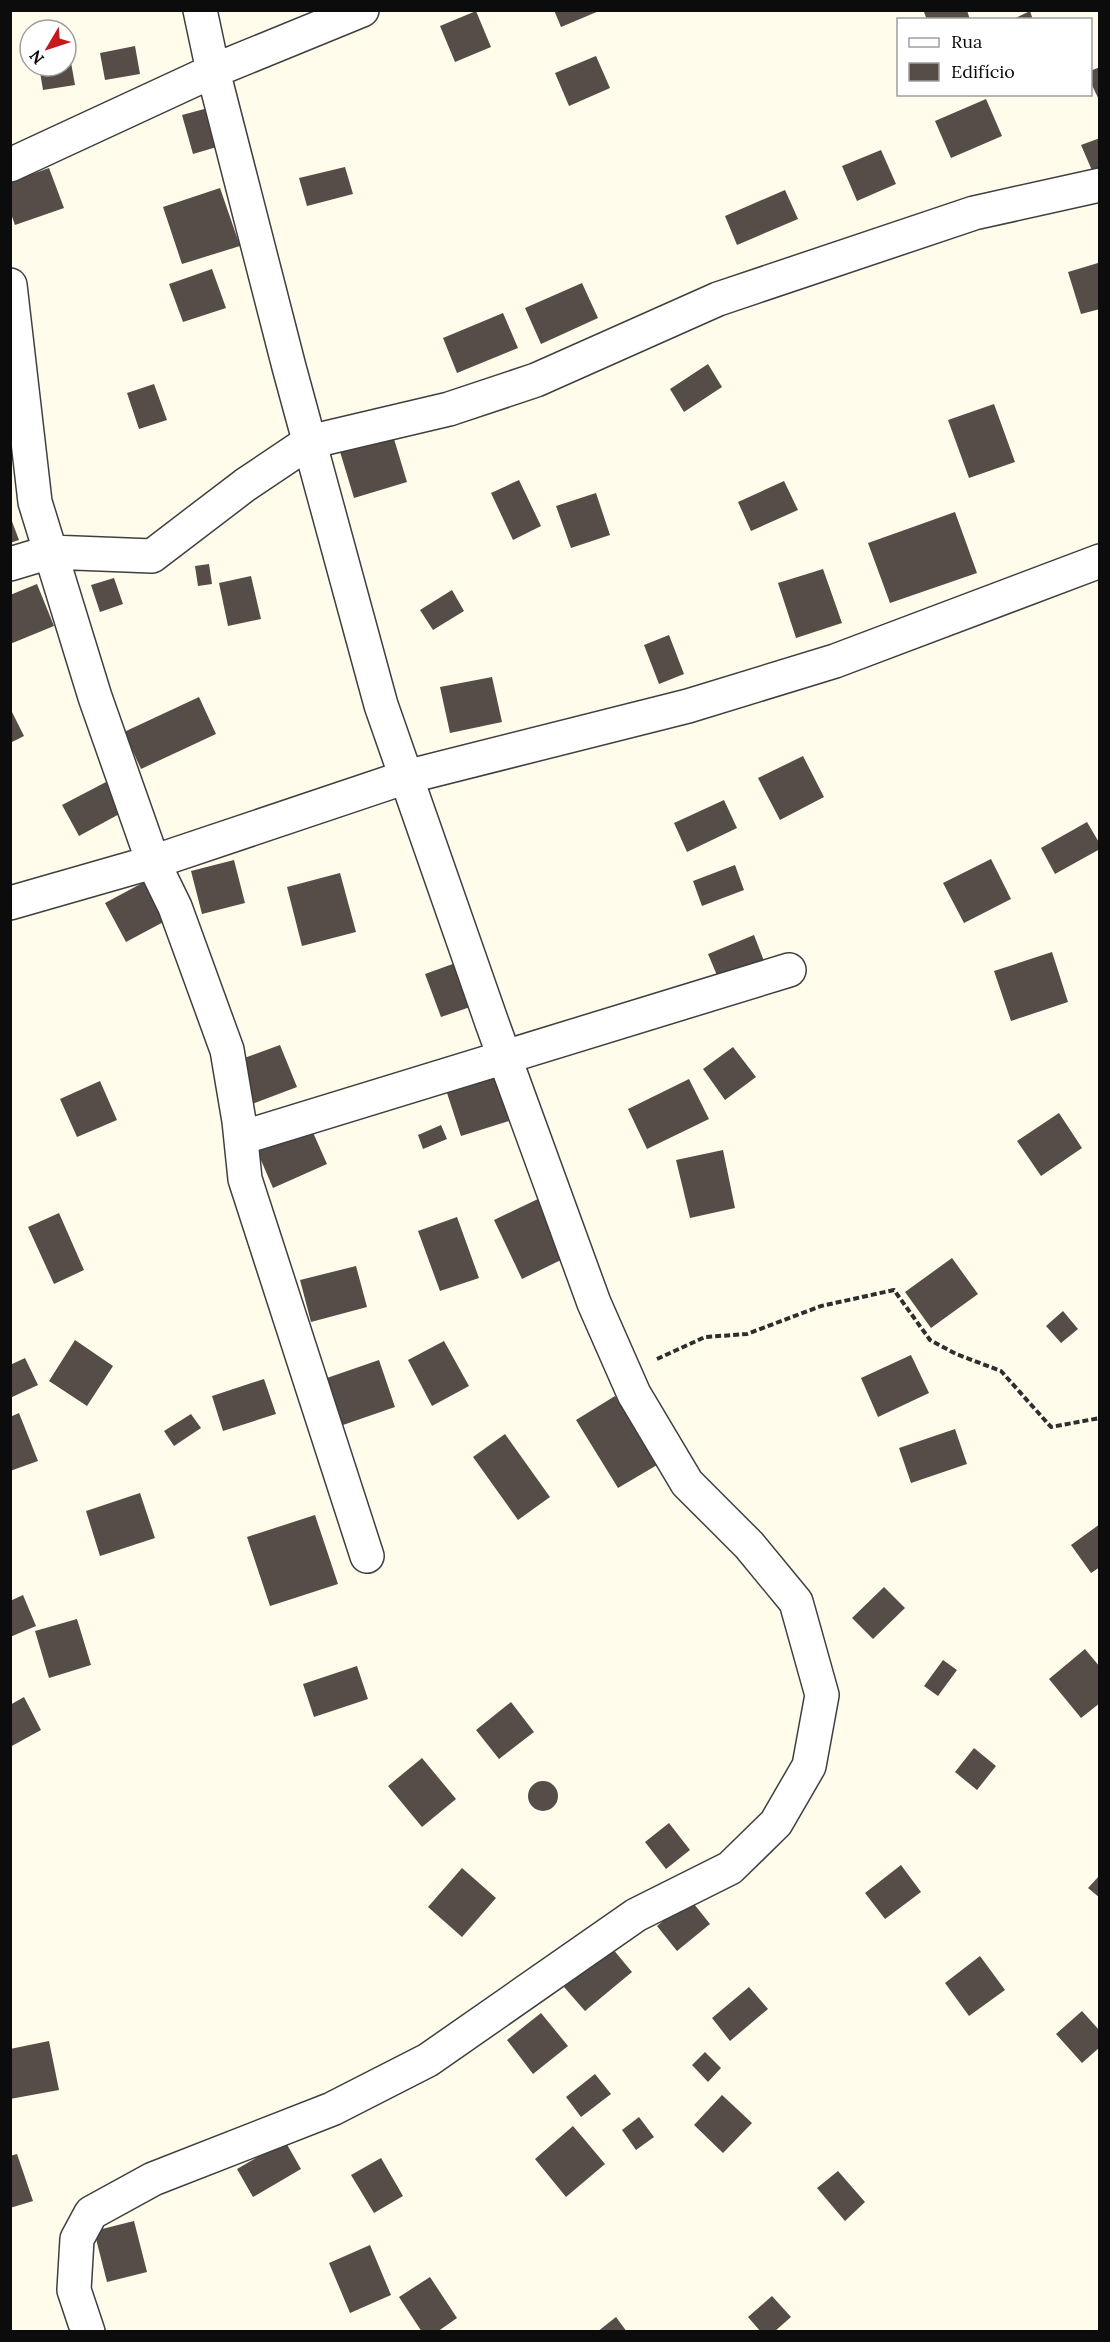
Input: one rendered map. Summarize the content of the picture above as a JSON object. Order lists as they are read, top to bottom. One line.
{"legend":["Rua","Edifício"],"north":"bottom left"}
